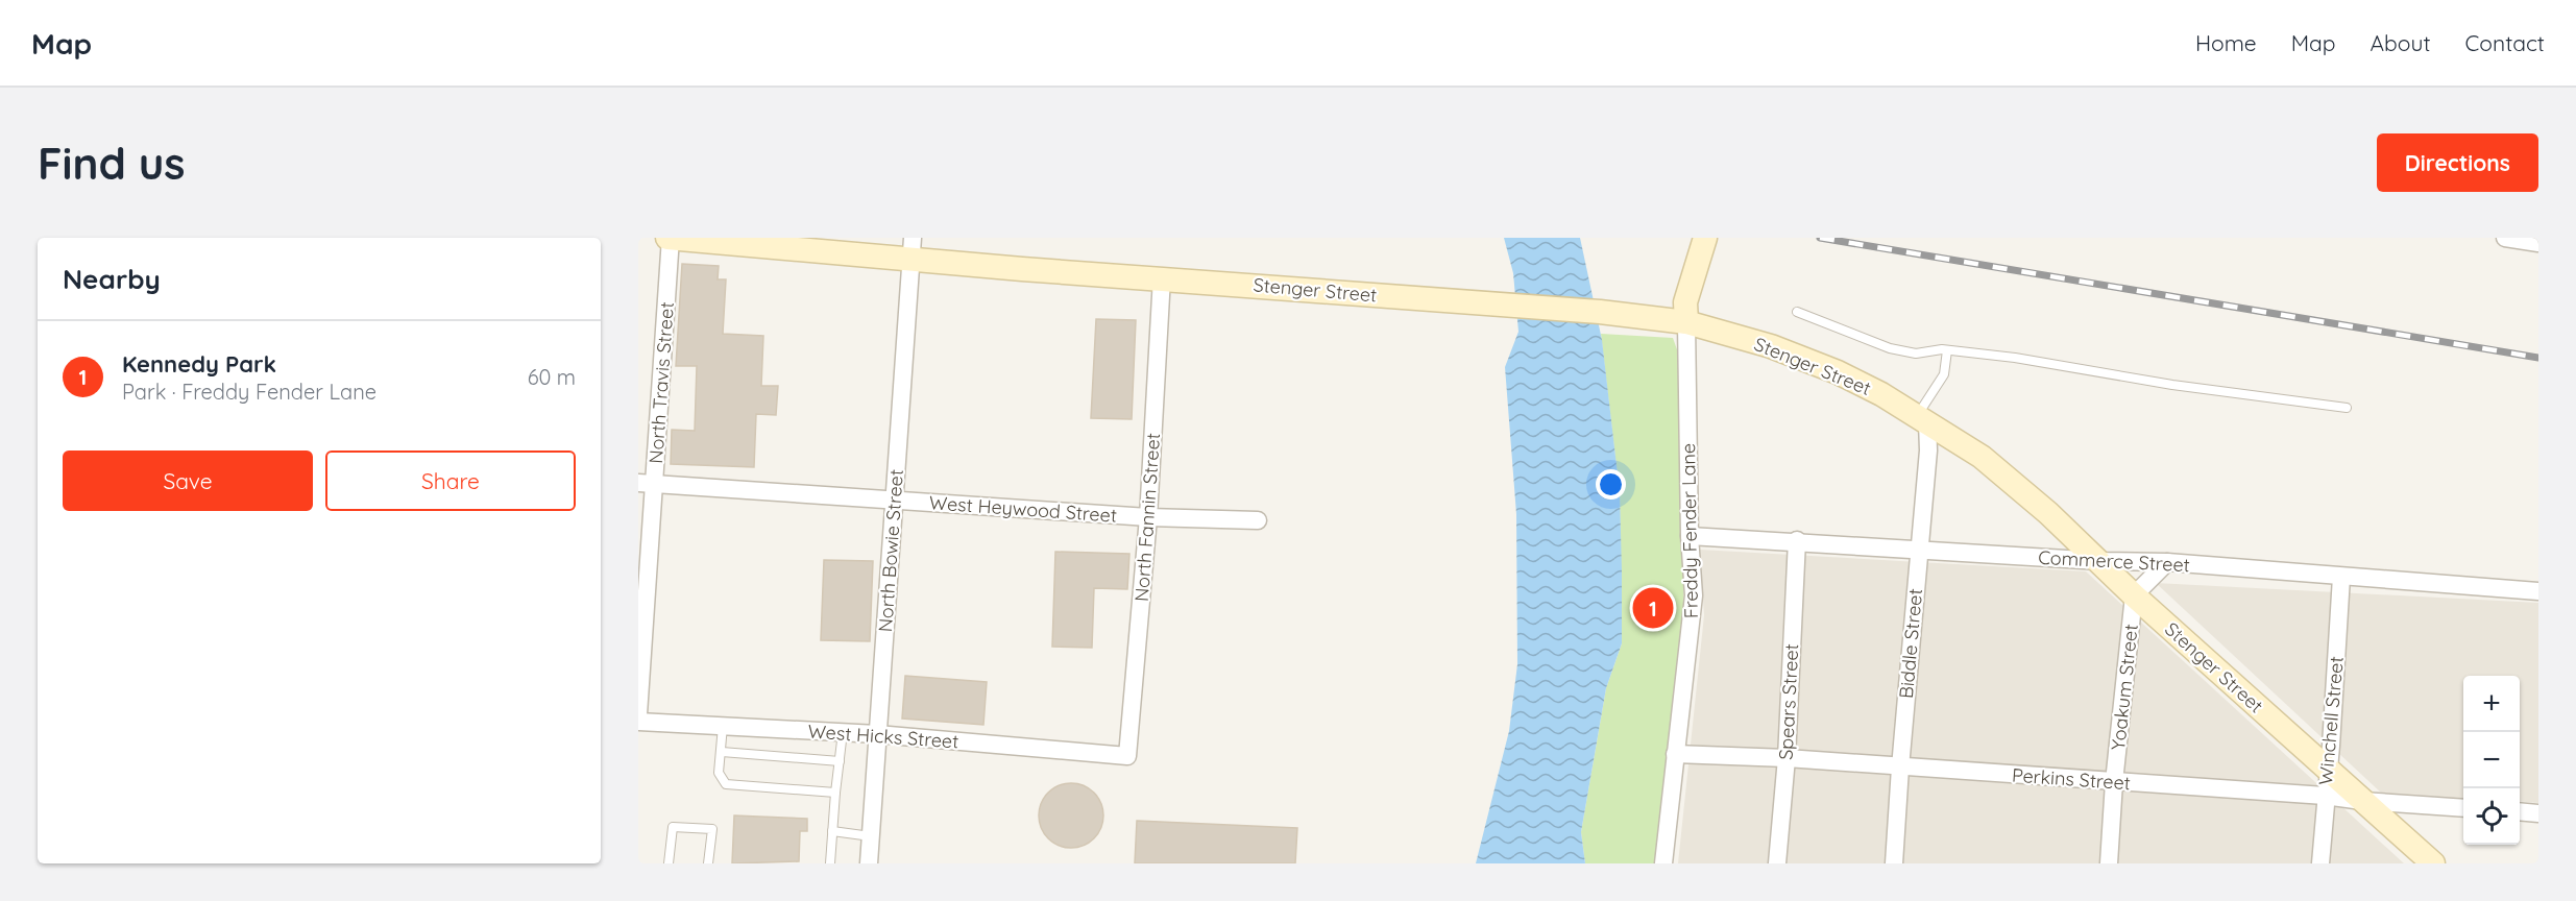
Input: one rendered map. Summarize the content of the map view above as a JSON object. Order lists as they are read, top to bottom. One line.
{"streets":{"street":["Stenger Street","North Travis Street","West Heywood Street","North Fannin Street","Freddy Fender Lane","North Bowie Street","Commerce Street","Biddle Street","Yoakum Street","Spears Street","Winchell Street","West Hicks Street","Perkins Street"]},"crossings":[["Stenger Street","North Travis Street"],["Stenger Street","North Fannin Street"],["Stenger Street","Freddy Fender Lane"],["Stenger Street","North Bowie Street"],["Stenger Street","Commerce Street"],["Stenger Street","Biddle Street"],["Stenger Street","Yoakum Street"],["Stenger Street","Winchell Street"],["Stenger Street","Perkins Street"],["North Travis Street","West Heywood Street"],["West Heywood Street","North Fannin Street"],["West Heywood Street","North Bowie Street"],["North Fannin Street","West Hicks Street"],["Freddy Fender Lane","Commerce Street"],["Freddy Fender Lane","Perkins Street"],["North Bowie Street","West Hicks Street"],["Commerce Street","Biddle Street"],["Commerce Street","Spears Street"],["Commerce Street","Winchell Street"],["Biddle Street","Perkins Street"],["Yoakum Street","Perkins Street"],["Spears Street","Perkins Street"],["Winchell Street","Perkins Street"]],"page":{"header":"Map","nav":["Home","Map","About","Contact"],"buttons":["Directions",["Save","Share"]],"title":"Find us","heading":"Nearby","list":[{"mark":"1","name":"Kennedy Park","note":"Park · Freddy Fender Lane","value":"60 m"}],"pins":"1","map_buttons":["+","−"]}}
